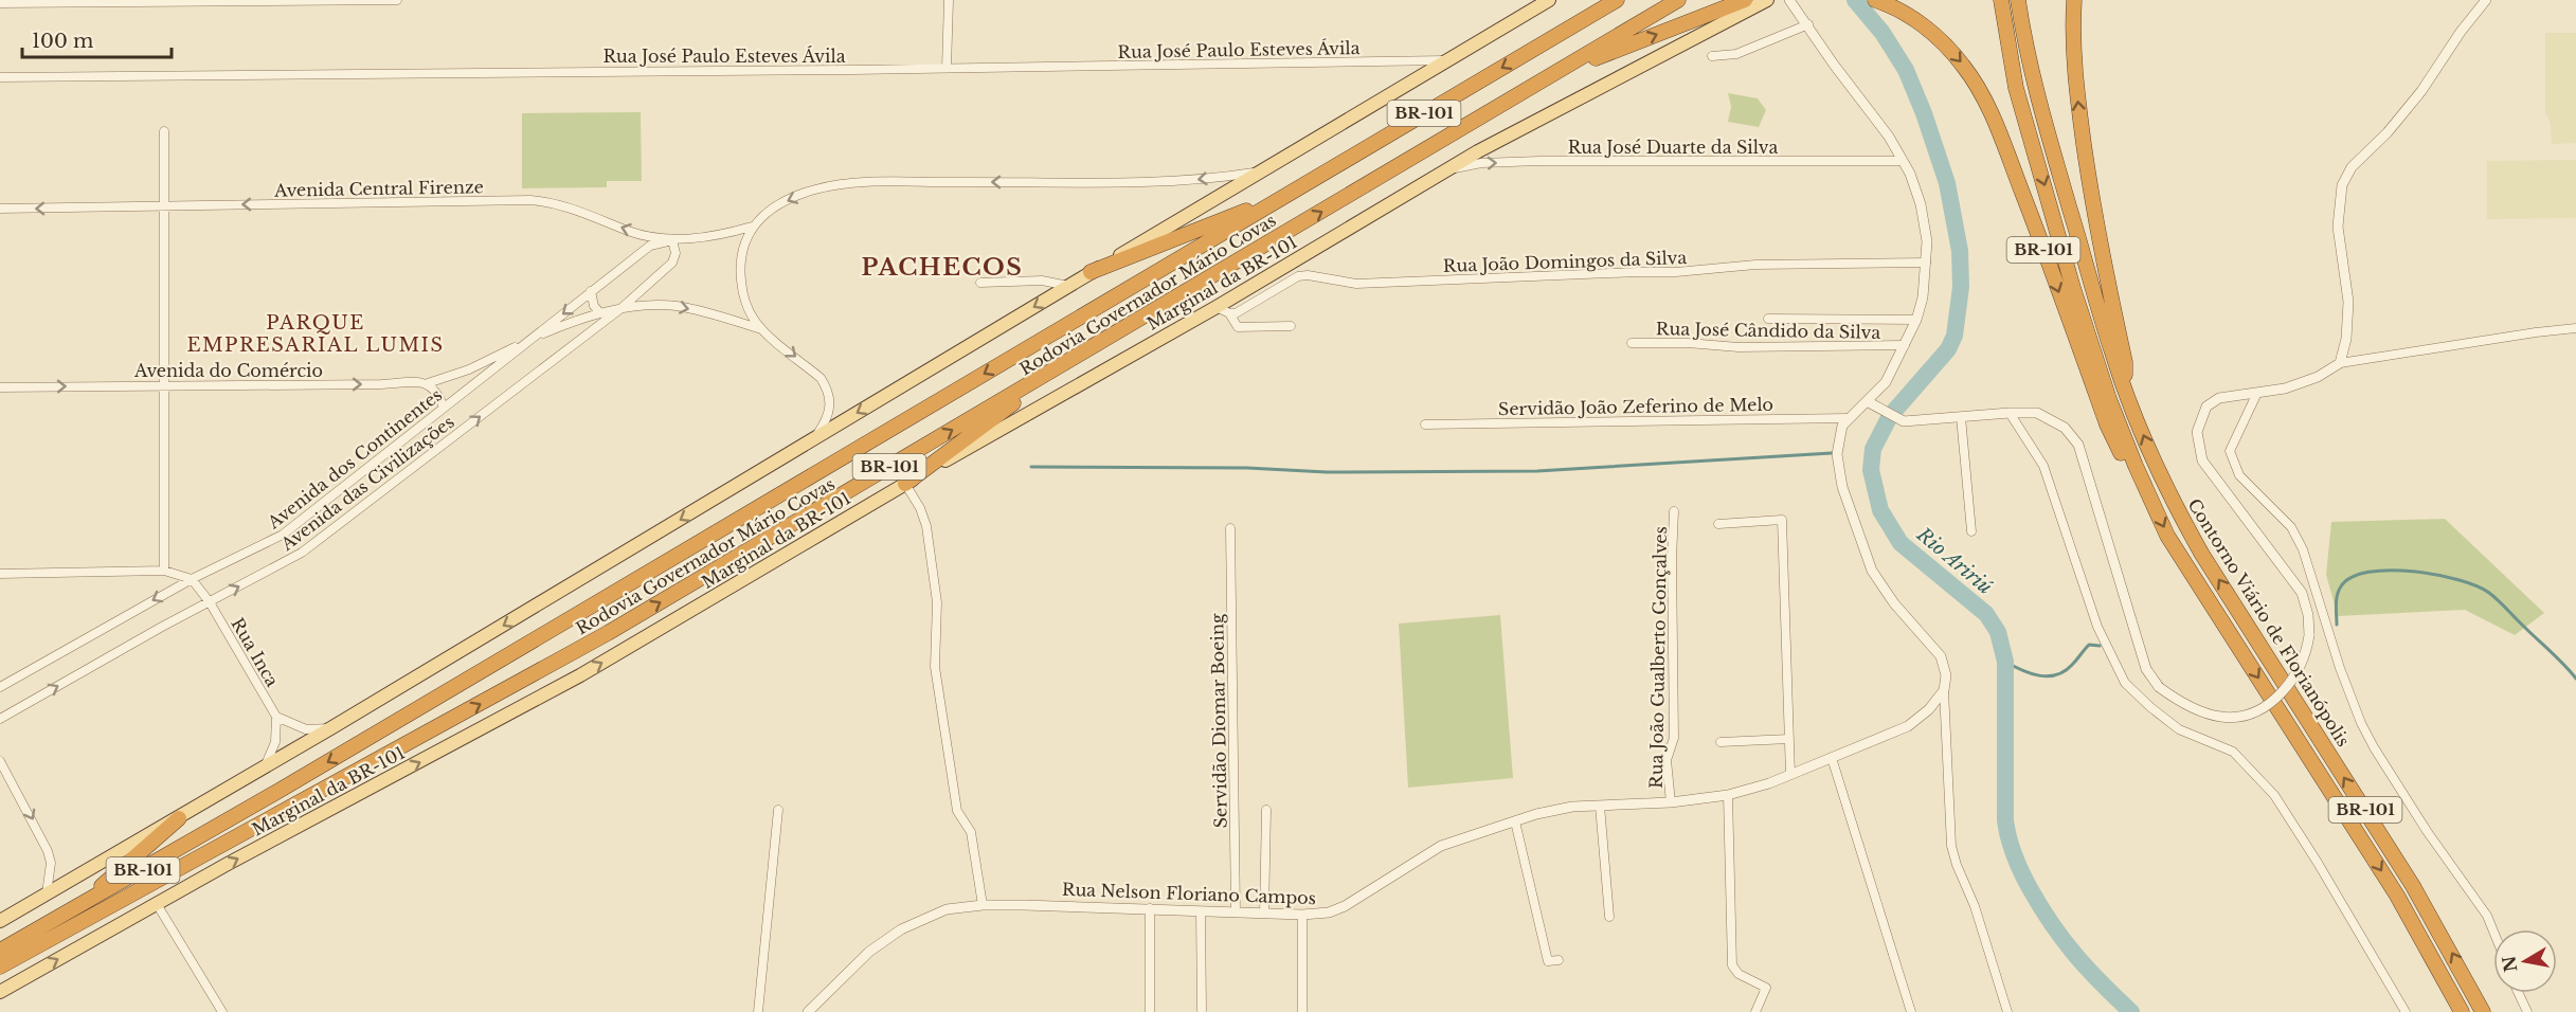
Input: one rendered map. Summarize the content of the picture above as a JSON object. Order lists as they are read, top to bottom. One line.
{"streets":{"highway":["BR-101","Rodovia Governador Mário Covas","Contorno Viário de Florianópolis"],"main road":["Marginal da BR-101"],"street":["Rua José Paulo Esteves Ávila","Rua José Duarte da Silva","Avenida Central Firenze","Rua João Domingos da Silva","Rua José Cândido da Silva","Avenida do Comércio","Servidão João Zeferino de Melo","Avenida dos Continentes","Avenida das Civilizações","Rua Inca","Rua João Gualberto Gonçalves","Servidão Diomar Boeing","Rua Nelson Floriano Campos"]},"crossings":[["BR-101","Contorno Viário de Florianópolis"],["Rua José Duarte da Silva","Marginal da BR-101"],["Avenida Central Firenze","Avenida dos Continentes"],["Avenida Central Firenze","Avenida das Civilizações"],["Avenida do Comércio","Avenida dos Continentes"],["Avenida dos Continentes","Avenida das Civilizações"],["Avenida dos Continentes","Rua Inca"],["Avenida das Civilizações","Rua Inca"],["Rua João Gualberto Gonçalves","Rua Nelson Floriano Campos"],["Servidão Diomar Boeing","Rua Nelson Floriano Campos"]],"one_way":["Rua José Duarte da Silva","Avenida Central Firenze","Avenida do Comércio","Avenida dos Continentes","Avenida das Civilizações"],"districts":["PACHECOS","PARQUE EMPRESARIAL LUMIS"],"water":["Rio Aririú"],"scale_bar":"100 m","north":"left"}
